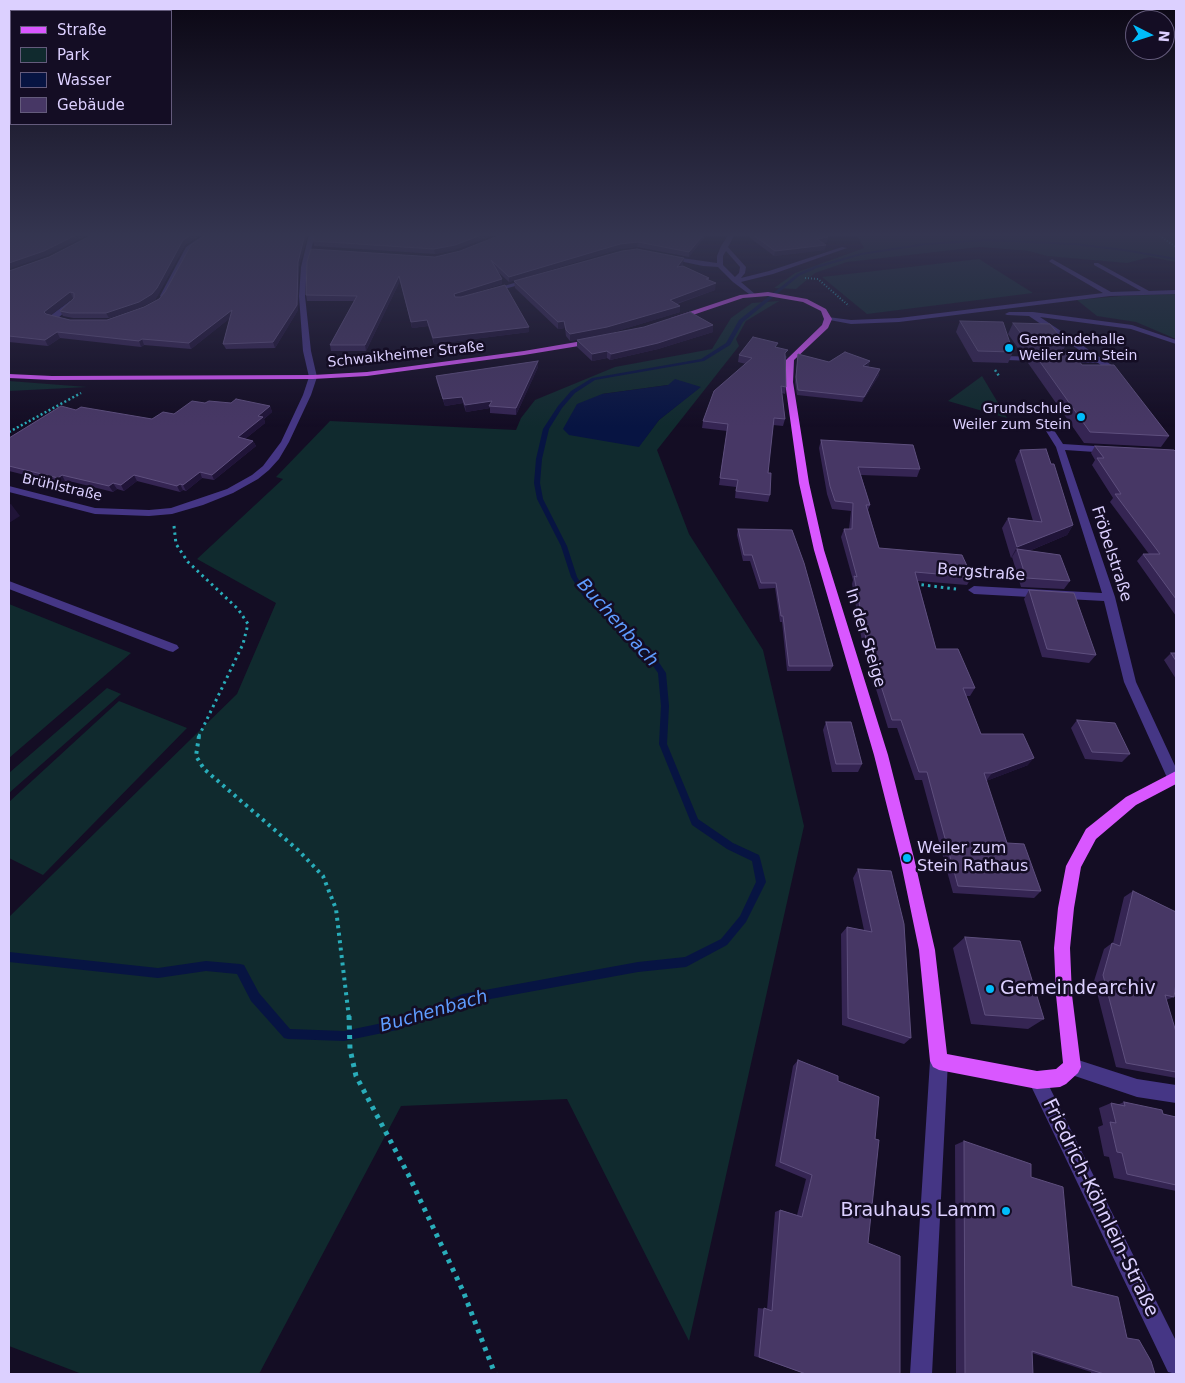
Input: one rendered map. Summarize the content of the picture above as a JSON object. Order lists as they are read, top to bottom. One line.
{"streets":{"main road":["Schwaikheimer Straße","In der Steige"],"street":["Brühlstraße","Fröbelstraße","Bergstraße","Friedrich-Köhnlein-Straße"]},"crossings":[["Schwaikheimer Straße","Brühlstraße"],["Fröbelstraße","Bergstraße"]],"water":["Buchenbach"],"places":["Gemeindehalle Weiler zum Stein","Grundschule Weiler zum Stein","Weiler zum Stein Rathaus","Gemeindearchiv","Brauhaus Lamm"],"legend":["Straße","Park","Wasser","Gebäude"],"north":"right"}
